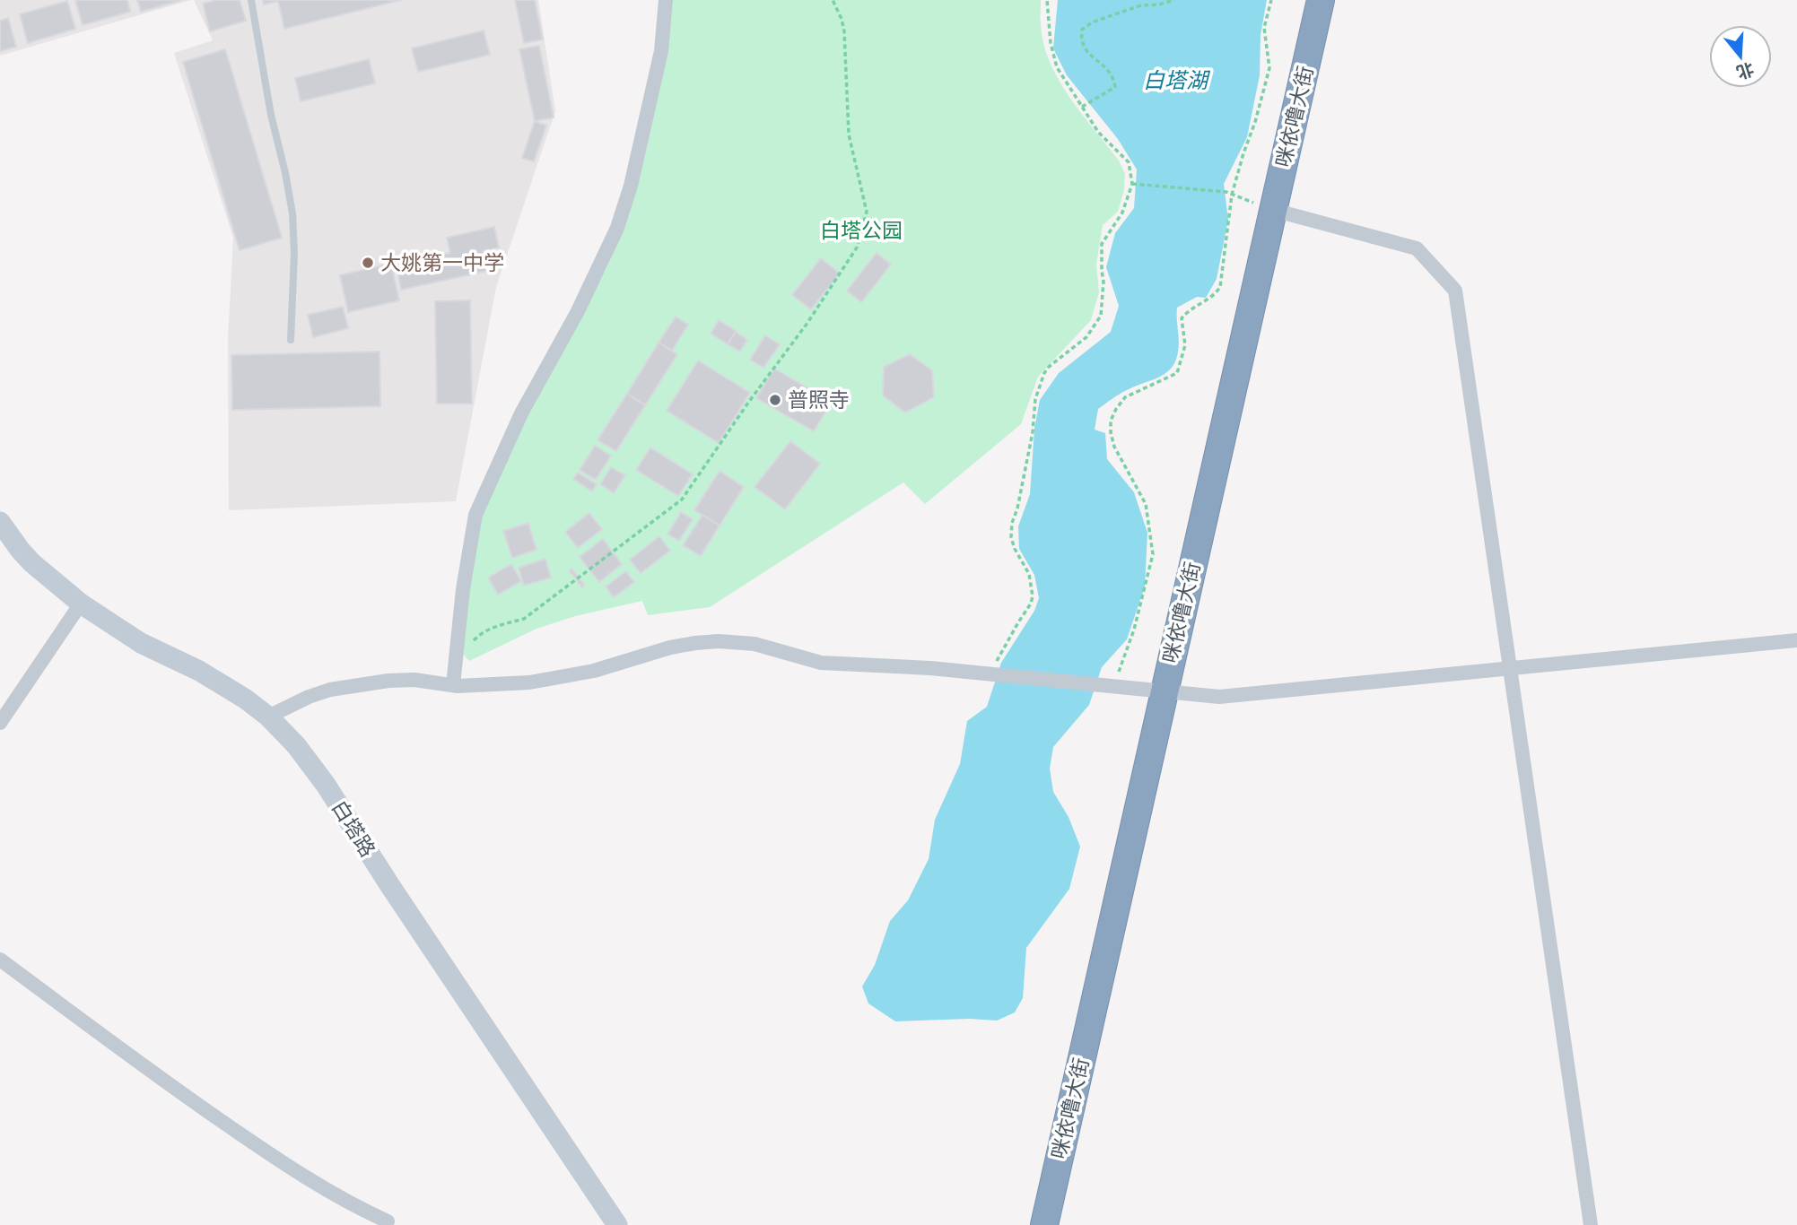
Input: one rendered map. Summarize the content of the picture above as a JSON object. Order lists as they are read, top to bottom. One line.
{"streets":{"highway":["咪依噜大街"],"street":["白塔路"]},"water":["白塔湖"],"parks":["白塔公园"],"places":["大姚第一中学","普照寺"],"north":"bottom"}
